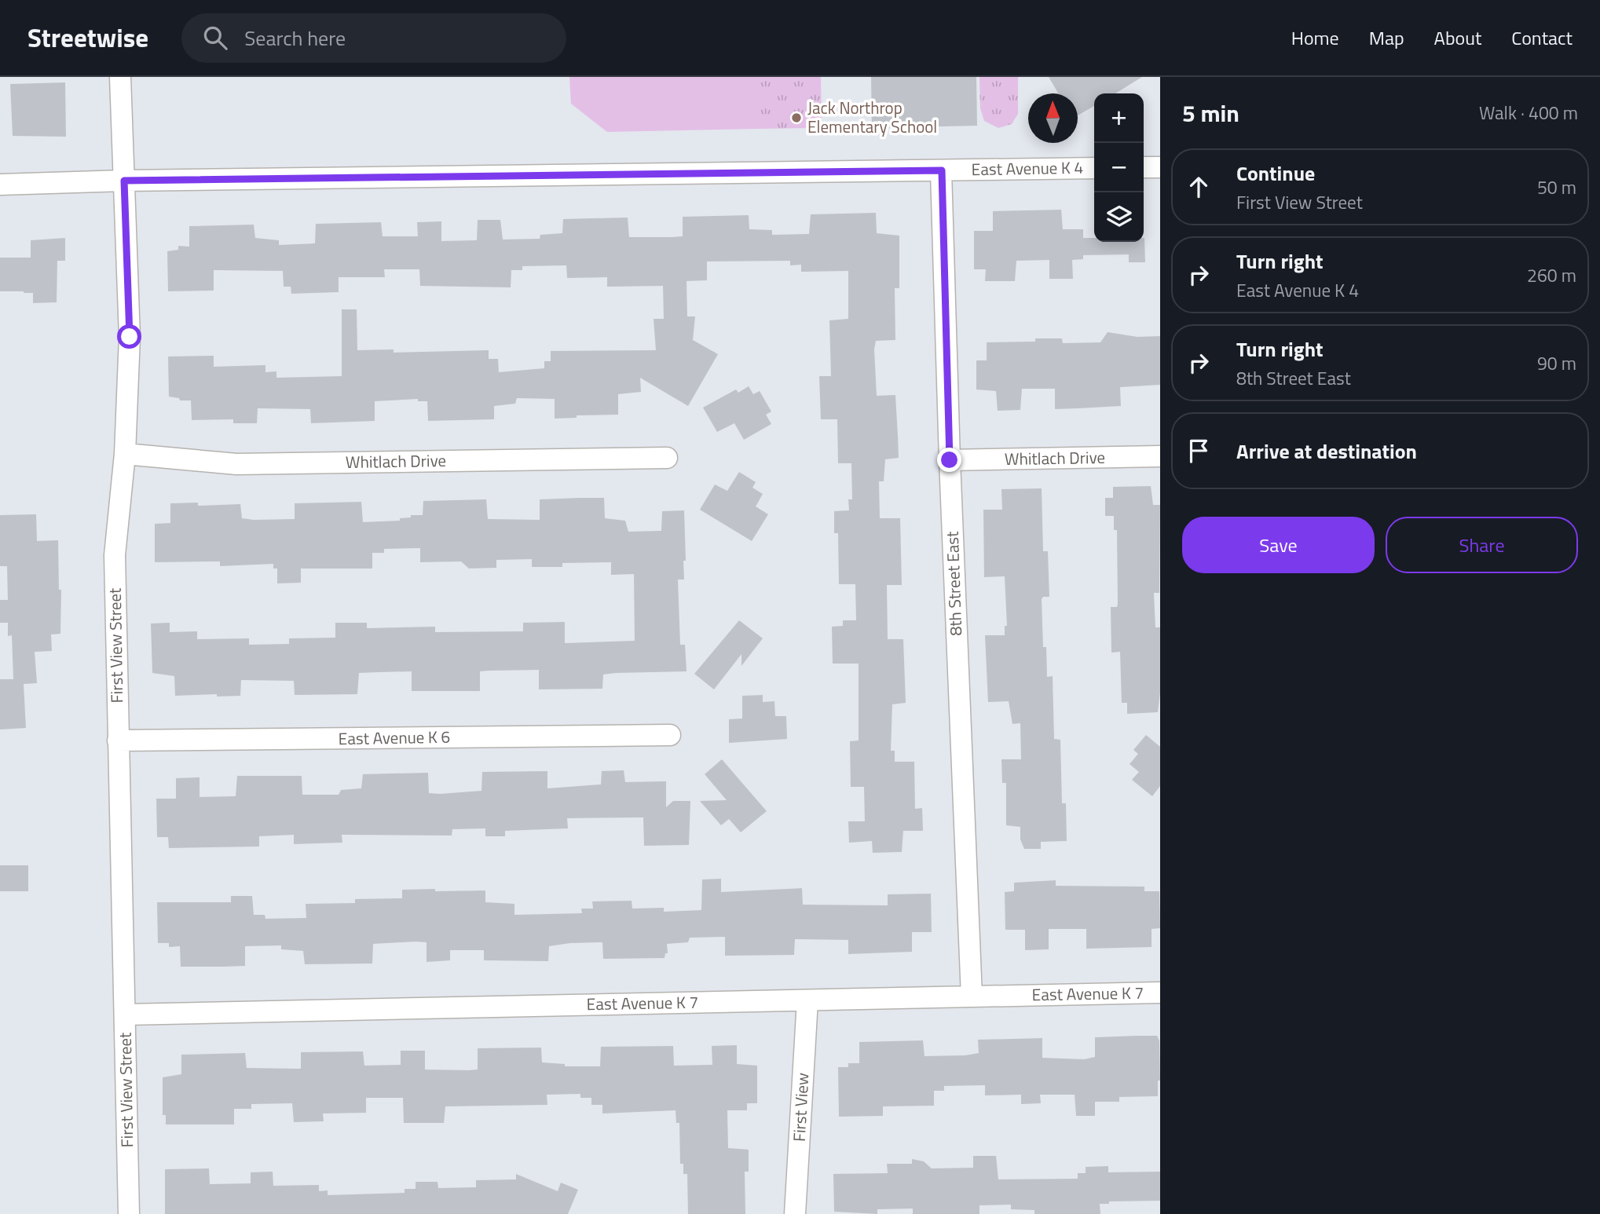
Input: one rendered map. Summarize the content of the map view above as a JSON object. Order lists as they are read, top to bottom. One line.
{"streets":{"street":["East Avenue K 4","Whitlach Drive","8th Street East","First View Street","East Avenue K 6","East Avenue K 7","First View"]},"crossings":[["East Avenue K 4","8th Street East"],["East Avenue K 4","First View Street"],["Whitlach Drive","8th Street East"],["Whitlach Drive","First View Street"],["8th Street East","East Avenue K 7"],["First View Street","East Avenue K 6"],["First View Street","East Avenue K 7"],["East Avenue K 7","First View"]],"places":["Jack Northrop Elementary School"],"north":"top","page":{"header":"Streetwise","search":"Search here","nav":["Home","Map","About","Contact"],"heading":["5 min","Walk · 400 m"],"map_buttons":["+","−"],"list":[["Continue","First View Street","50 m"],["Turn right","East Avenue K 4","260 m"],["Turn right","8th Street East","90 m"],"Arrive at destination"],"buttons":["Save","Share"]}}
